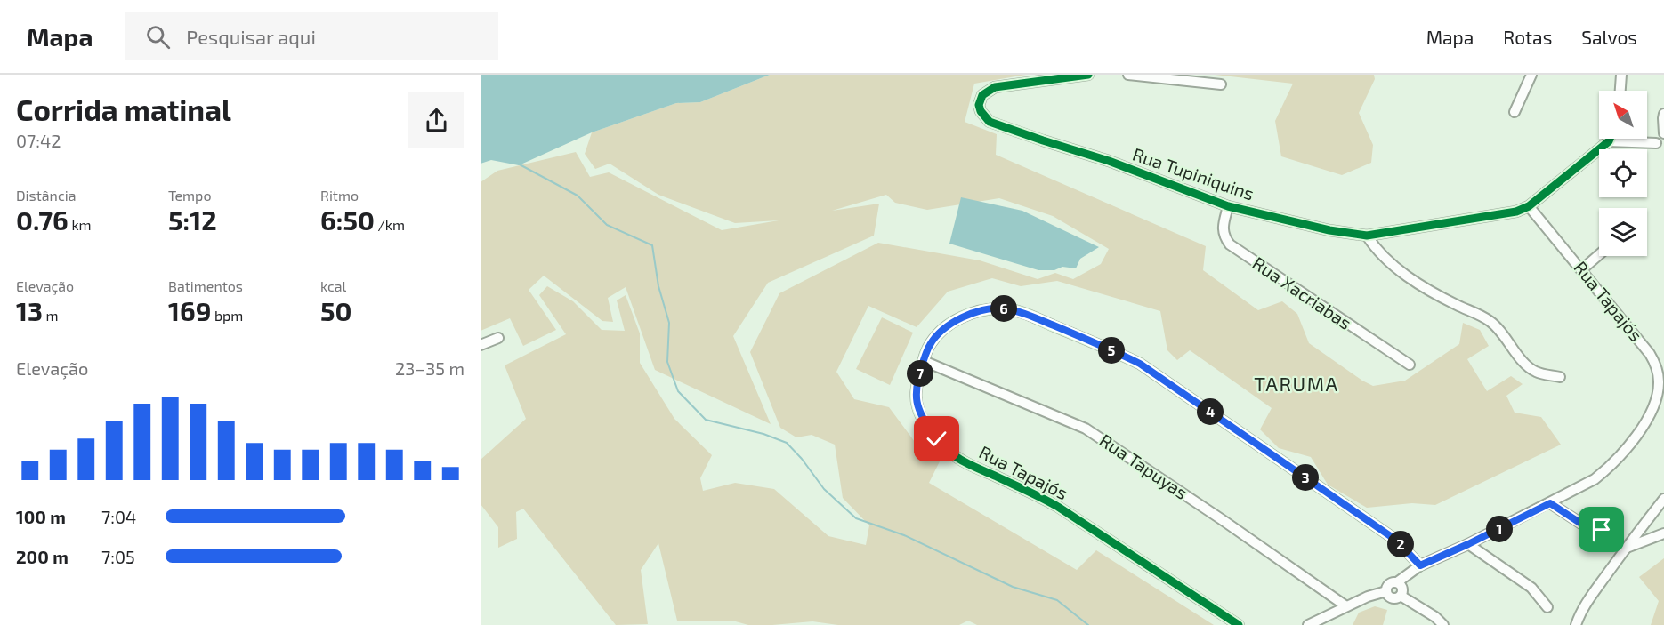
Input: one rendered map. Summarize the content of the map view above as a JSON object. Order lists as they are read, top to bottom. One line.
{"streets":{"street":["Rua Tupiniquins","Rua Xacriabas","Rua Tapajós","Rua Tapuyas"]},"crossings":[["Rua Tupiniquins","Rua Xacriabas"],["Rua Tupiniquins","Rua Tapajós"],["Rua Tapajós","Rua Tapuyas"]],"districts":["TARUMA"],"north":"top left","page":{"header":"Mapa","search":"Pesquisar aqui","nav":["Mapa","Rotas","Salvos"],"heading":["Corrida matinal","07:42"],"stats":[["Distância","0.76 km"],["Tempo","5:12"],["Ritmo","6:50 /km"],["Elevação","13 m"],["Batimentos","169 bpm"],["kcal","50"]],"pins":["6","5","7","4","3","1","2"],"chart":["Elevação","23–35 m"],"list":[{"name":"100 m","note":"7:04"},{"name":"200 m","note":"7:05"}]}}
